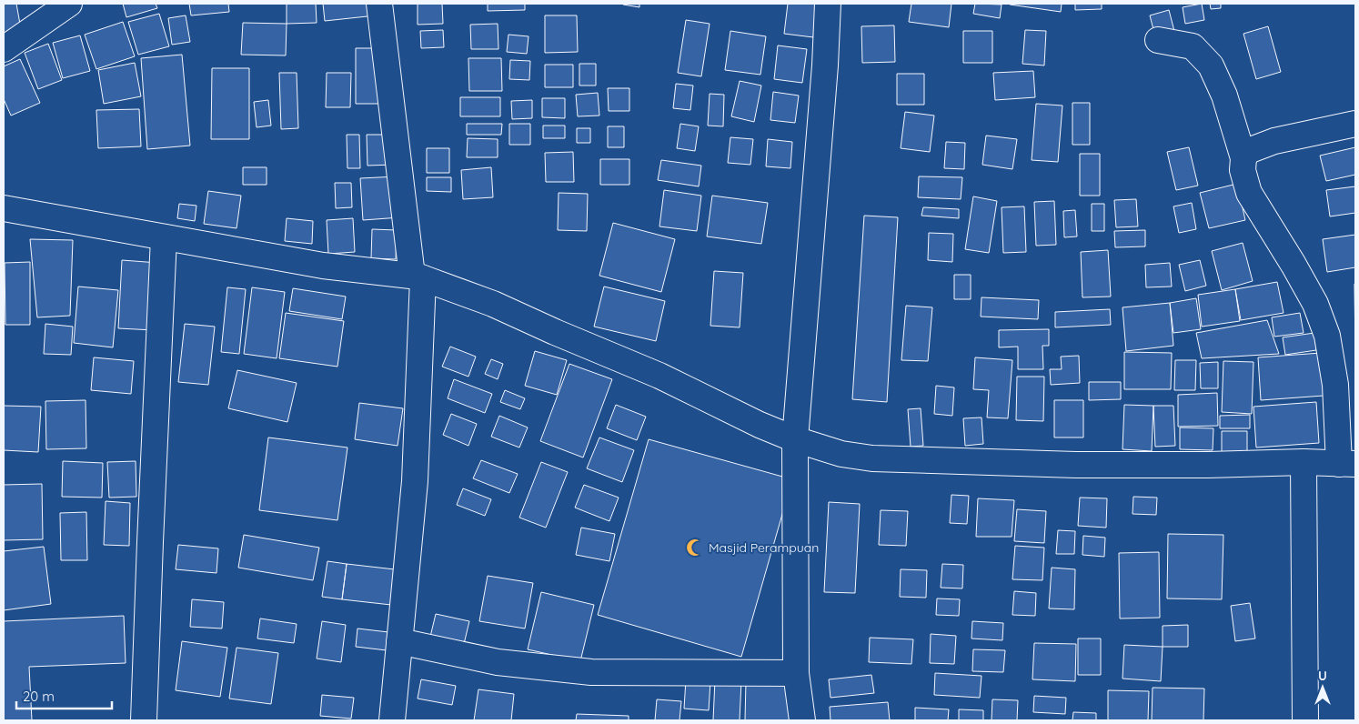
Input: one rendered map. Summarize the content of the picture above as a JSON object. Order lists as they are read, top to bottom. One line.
{"places":{"mosque":["Masjid Perampuan"]},"scale_bar":"20 m","north":"top"}
